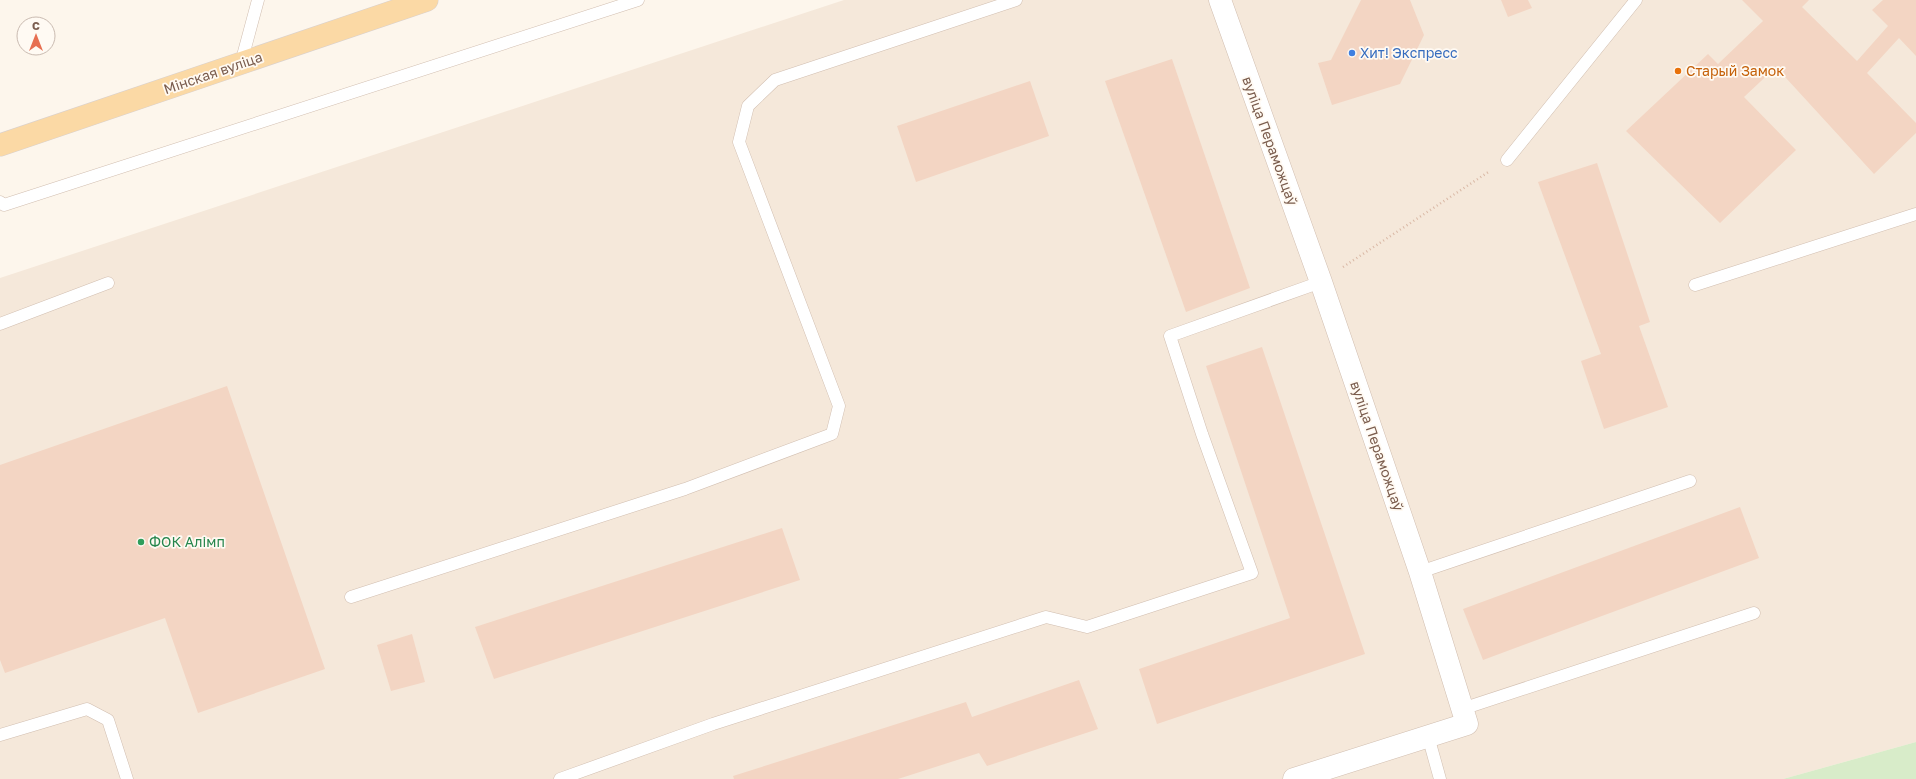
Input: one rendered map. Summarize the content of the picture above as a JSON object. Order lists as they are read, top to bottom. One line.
{"streets":{"main road":["Мінская вуліца"],"street":["вуліца Пераможцаў"]},"places":["Хит! Экспресс","Старый Замок","ФОК Алімп"],"north":"top"}
